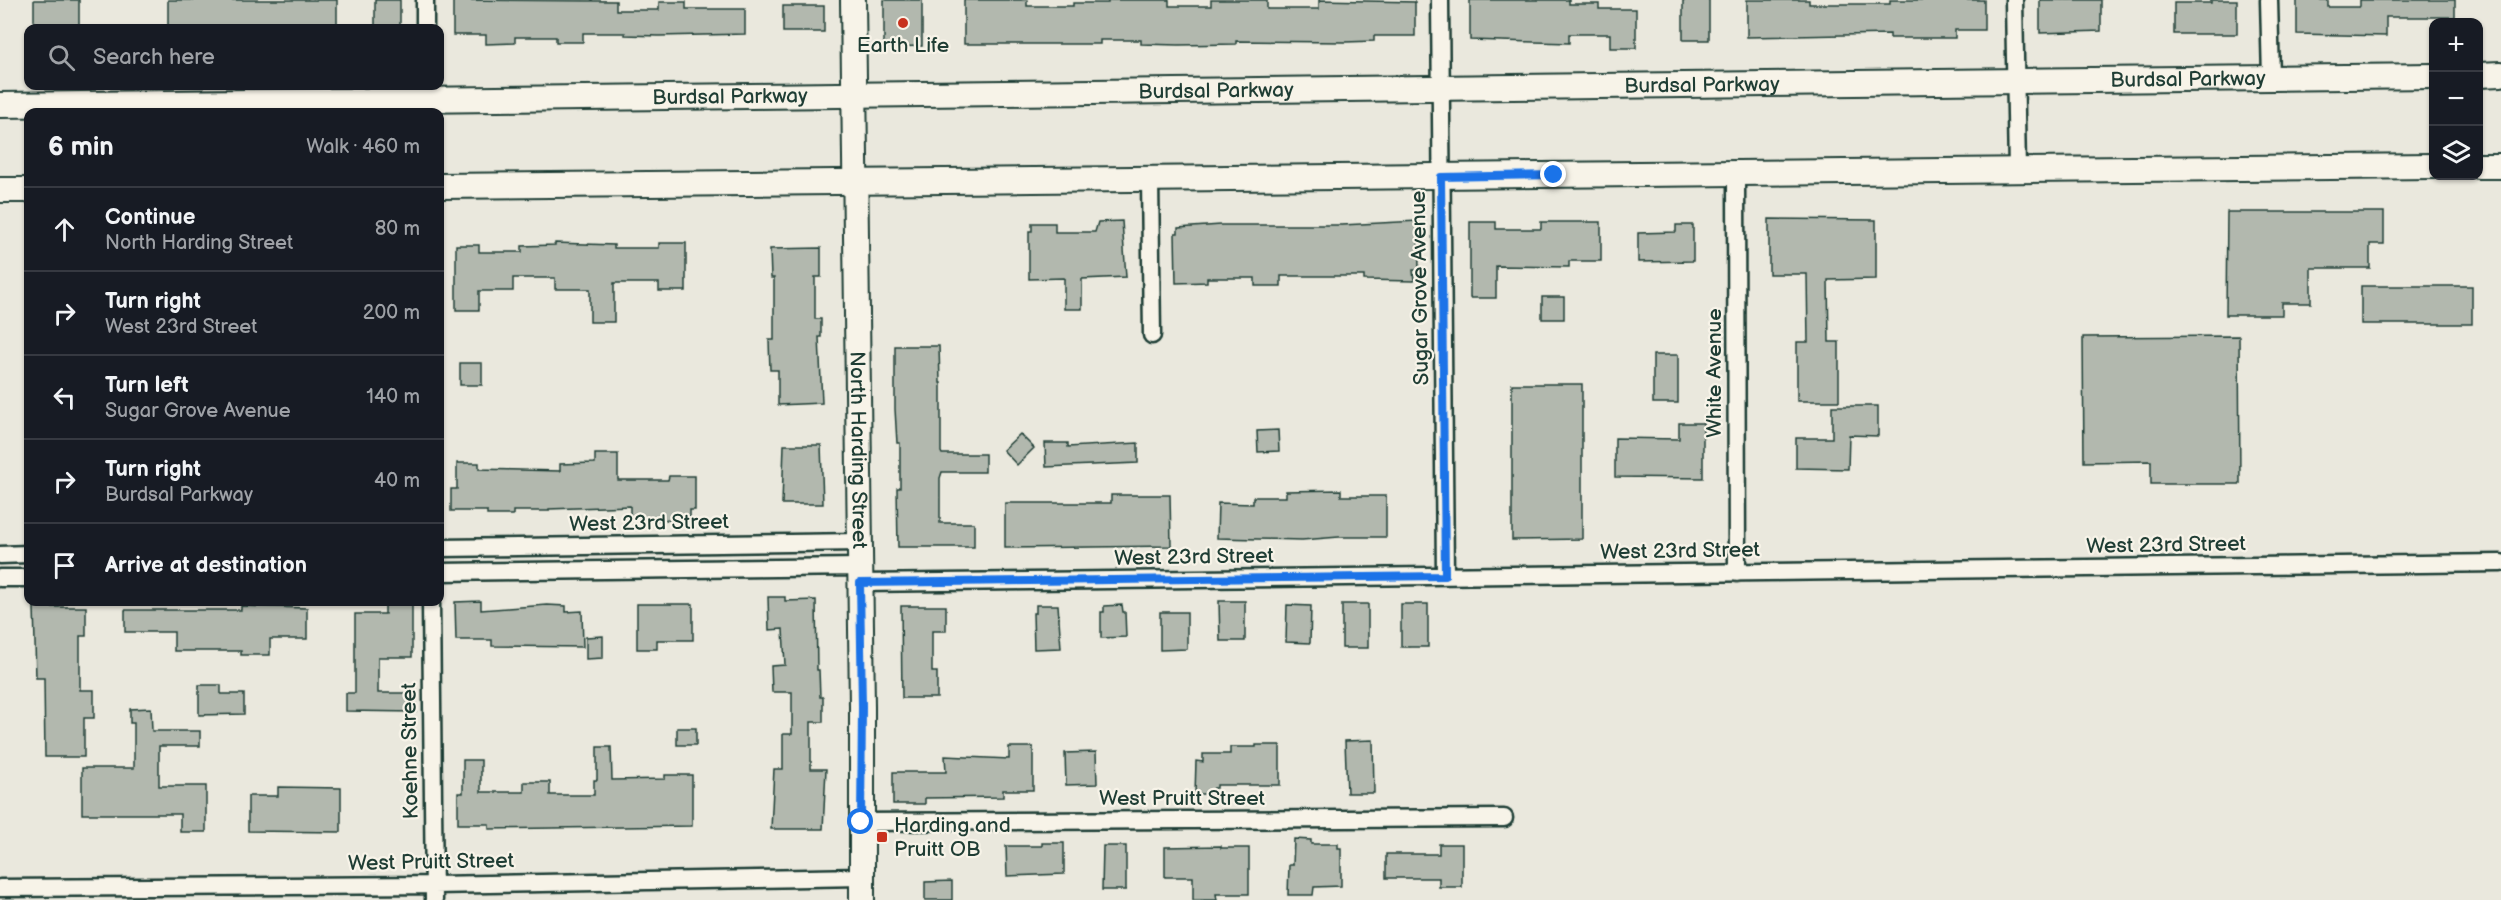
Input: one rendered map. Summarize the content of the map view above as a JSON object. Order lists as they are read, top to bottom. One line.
{"streets":{"street":["Burdsal Parkway","Sugar Grove Avenue","White Avenue","North Harding Street","West 23rd Street","Koehne Street","West Pruitt Street"]},"crossings":[["Burdsal Parkway","Sugar Grove Avenue"],["Burdsal Parkway","North Harding Street"],["Sugar Grove Avenue","West 23rd Street"],["White Avenue","West 23rd Street"],["North Harding Street","West 23rd Street"],["North Harding Street","West Pruitt Street"],["Koehne Street","West Pruitt Street"]],"places":{"other":["Earth Life"],"transit":["Harding and Pruitt OB"]},"page":{"map_buttons":["+","−"],"search":"Search here","heading":["6 min","Walk · 460 m"],"list":[["Continue","North Harding Street","80 m"],["Turn right","West 23rd Street","200 m"],["Turn left","Sugar Grove Avenue","140 m"],["Turn right","Burdsal Parkway","40 m"],"Arrive at destination"]}}
